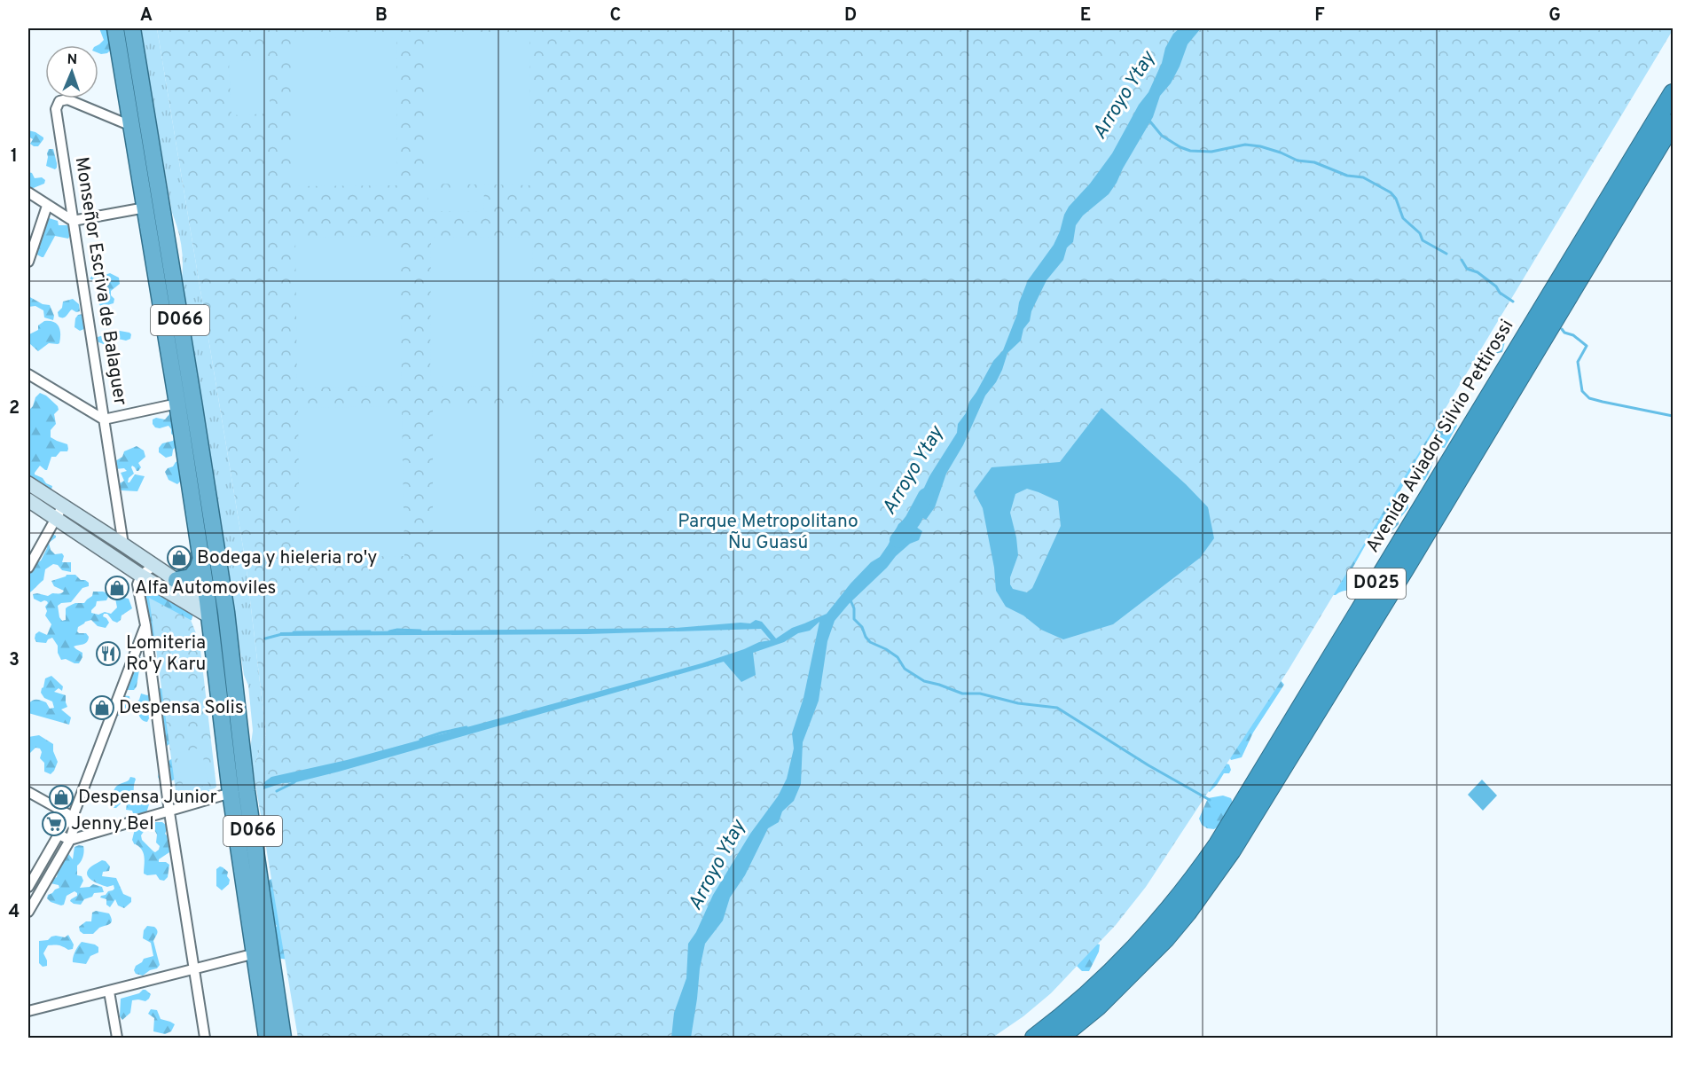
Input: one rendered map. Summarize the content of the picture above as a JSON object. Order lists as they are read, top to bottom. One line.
{"streets":{"highway":["D066","Avenida Aviador Silvio Pettirossi","D025"],"street":["Monseñor Escriva de Balaguer"]},"crossings":[["Monseñor Escriva de Balaguer","D066"]],"water":["Arroyo Ytay"],"parks":["Parque Metropolitano Ñu Guasú"],"places":{"shop":["Bodega y hieleria ro'y","Alfa Automoviles","Despensa Solis","Despensa Junior"],"restaurant":["Lomiteria Ro'y Karu"],"supermarket":["Jenny Bel"]},"north":"top","grid":{"columns":["A","B","C","D","E","F","G"],"rows":["1","2","3","4"]}}
